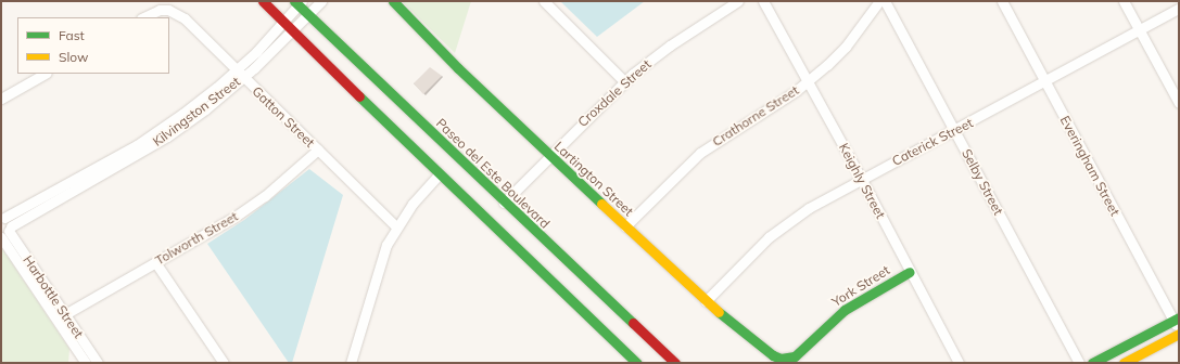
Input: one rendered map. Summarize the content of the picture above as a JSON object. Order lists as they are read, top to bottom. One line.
{"streets":{"main road":["Paseo del Este Boulevard","Lartington Street","York Street"],"street":["Croxdale Street","Kilvingston Street","Crathorne Street","Gatton Street","Caterick Street","Everingham Street","Keighly Street","Selby Street","Tolworth Street","Harbottle Street"]},"crossings":[["Croxdale Street","Paseo del Este Boulevard"],["Croxdale Street","Lartington Street"],["Kilvingston Street","Gatton Street"],["Kilvingston Street","Paseo del Este Boulevard"],["Kilvingston Street","Harbottle Street"],["Crathorne Street","Lartington Street"],["Crathorne Street","Keighly Street"],["Gatton Street","Tolworth Street"],["Caterick Street","Everingham Street"],["Caterick Street","Lartington Street"],["Caterick Street","Keighly Street"],["Caterick Street","Selby Street"],["Lartington Street","York Street"],["Keighly Street","York Street"],["Tolworth Street","Harbottle Street"]],"legend":["Fast","Slow"]}
